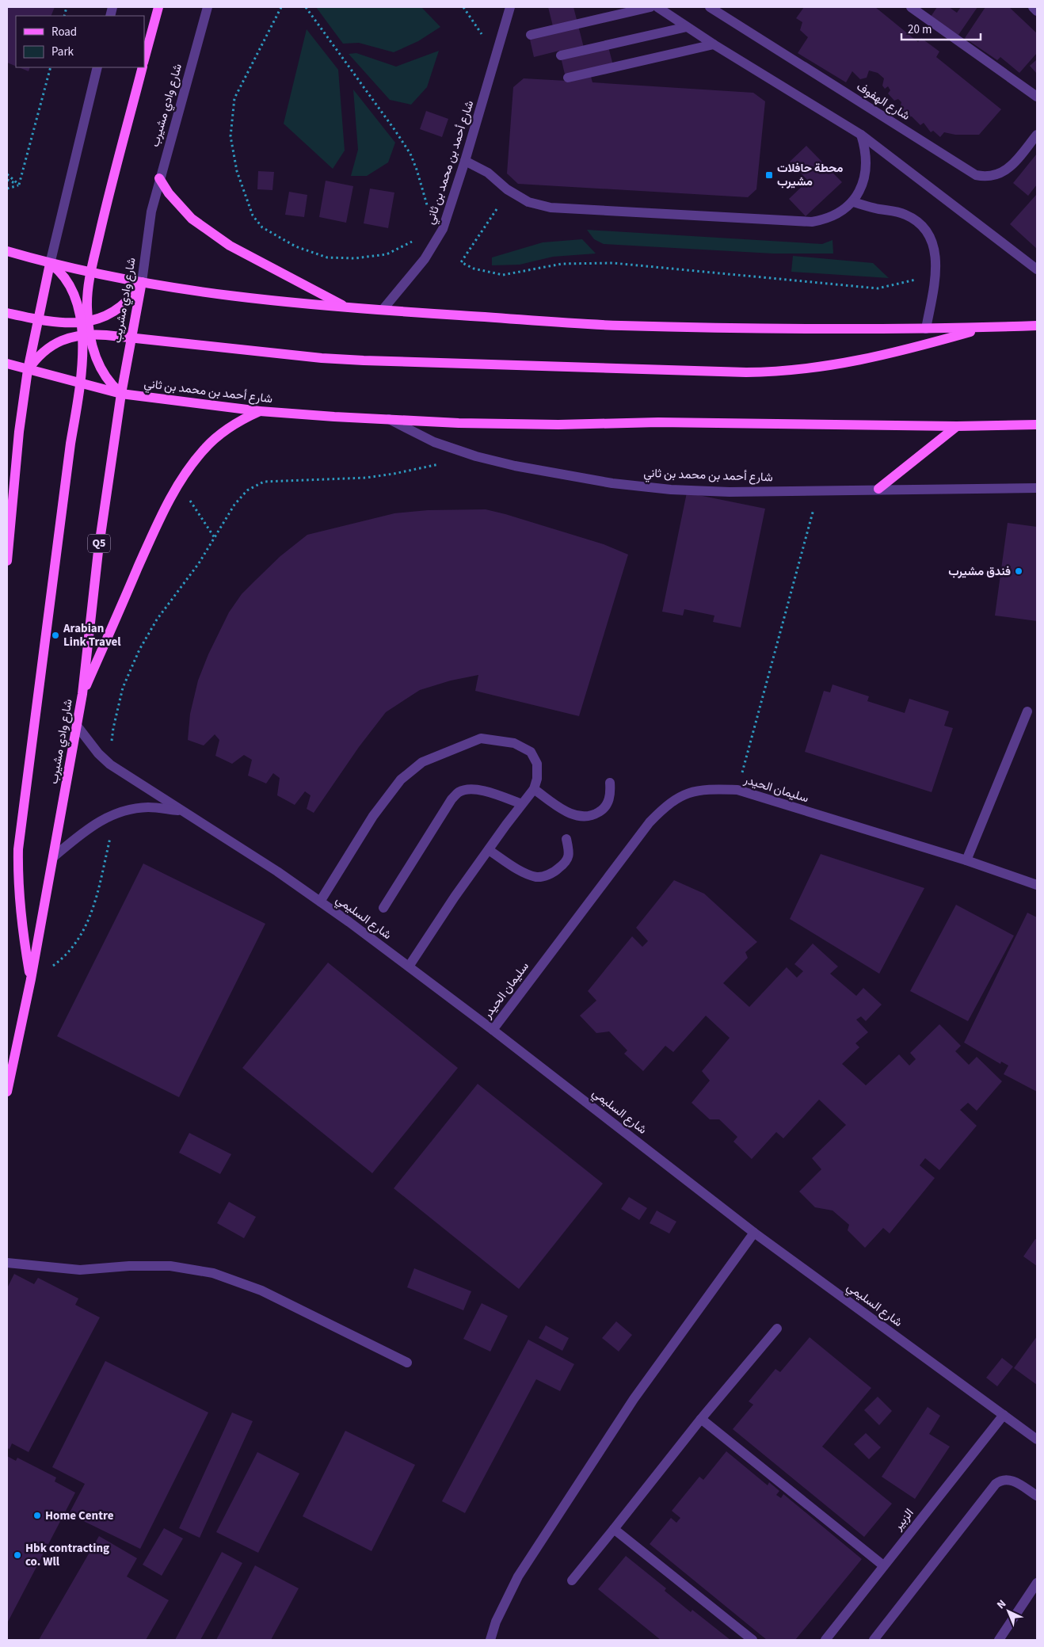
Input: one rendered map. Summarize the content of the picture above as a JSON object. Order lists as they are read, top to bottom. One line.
{"streets":{"main road":["شارع وادي مشيرب","شارع أحمد بن محمد بن ثاني","شارع وادي مشريب","Q5"],"street":["شارع الهفوف","سليمان الحيدر","شارع السليمي","الزبير"]},"crossings":[["شارع وادي مشيرب","شارع أحمد بن محمد بن ثاني"],["شارع وادي مشيرب","شارع وادي مشريب"],["شارع وادي مشيرب","شارع السليمي"],["شارع أحمد بن محمد بن ثاني","شارع وادي مشريب"],["سليمان الحيدر","شارع السليمي"],["شارع السليمي","الزبير"]],"places":{"transit":["محطة حافلات مشيرب"],"other":["فندق مشيرب","Arabian Link Travel","Home Centre","Hbk contracting co. Wll"]},"legend":["Road","Park"],"scale_bar":"20 m","north":"top left"}
